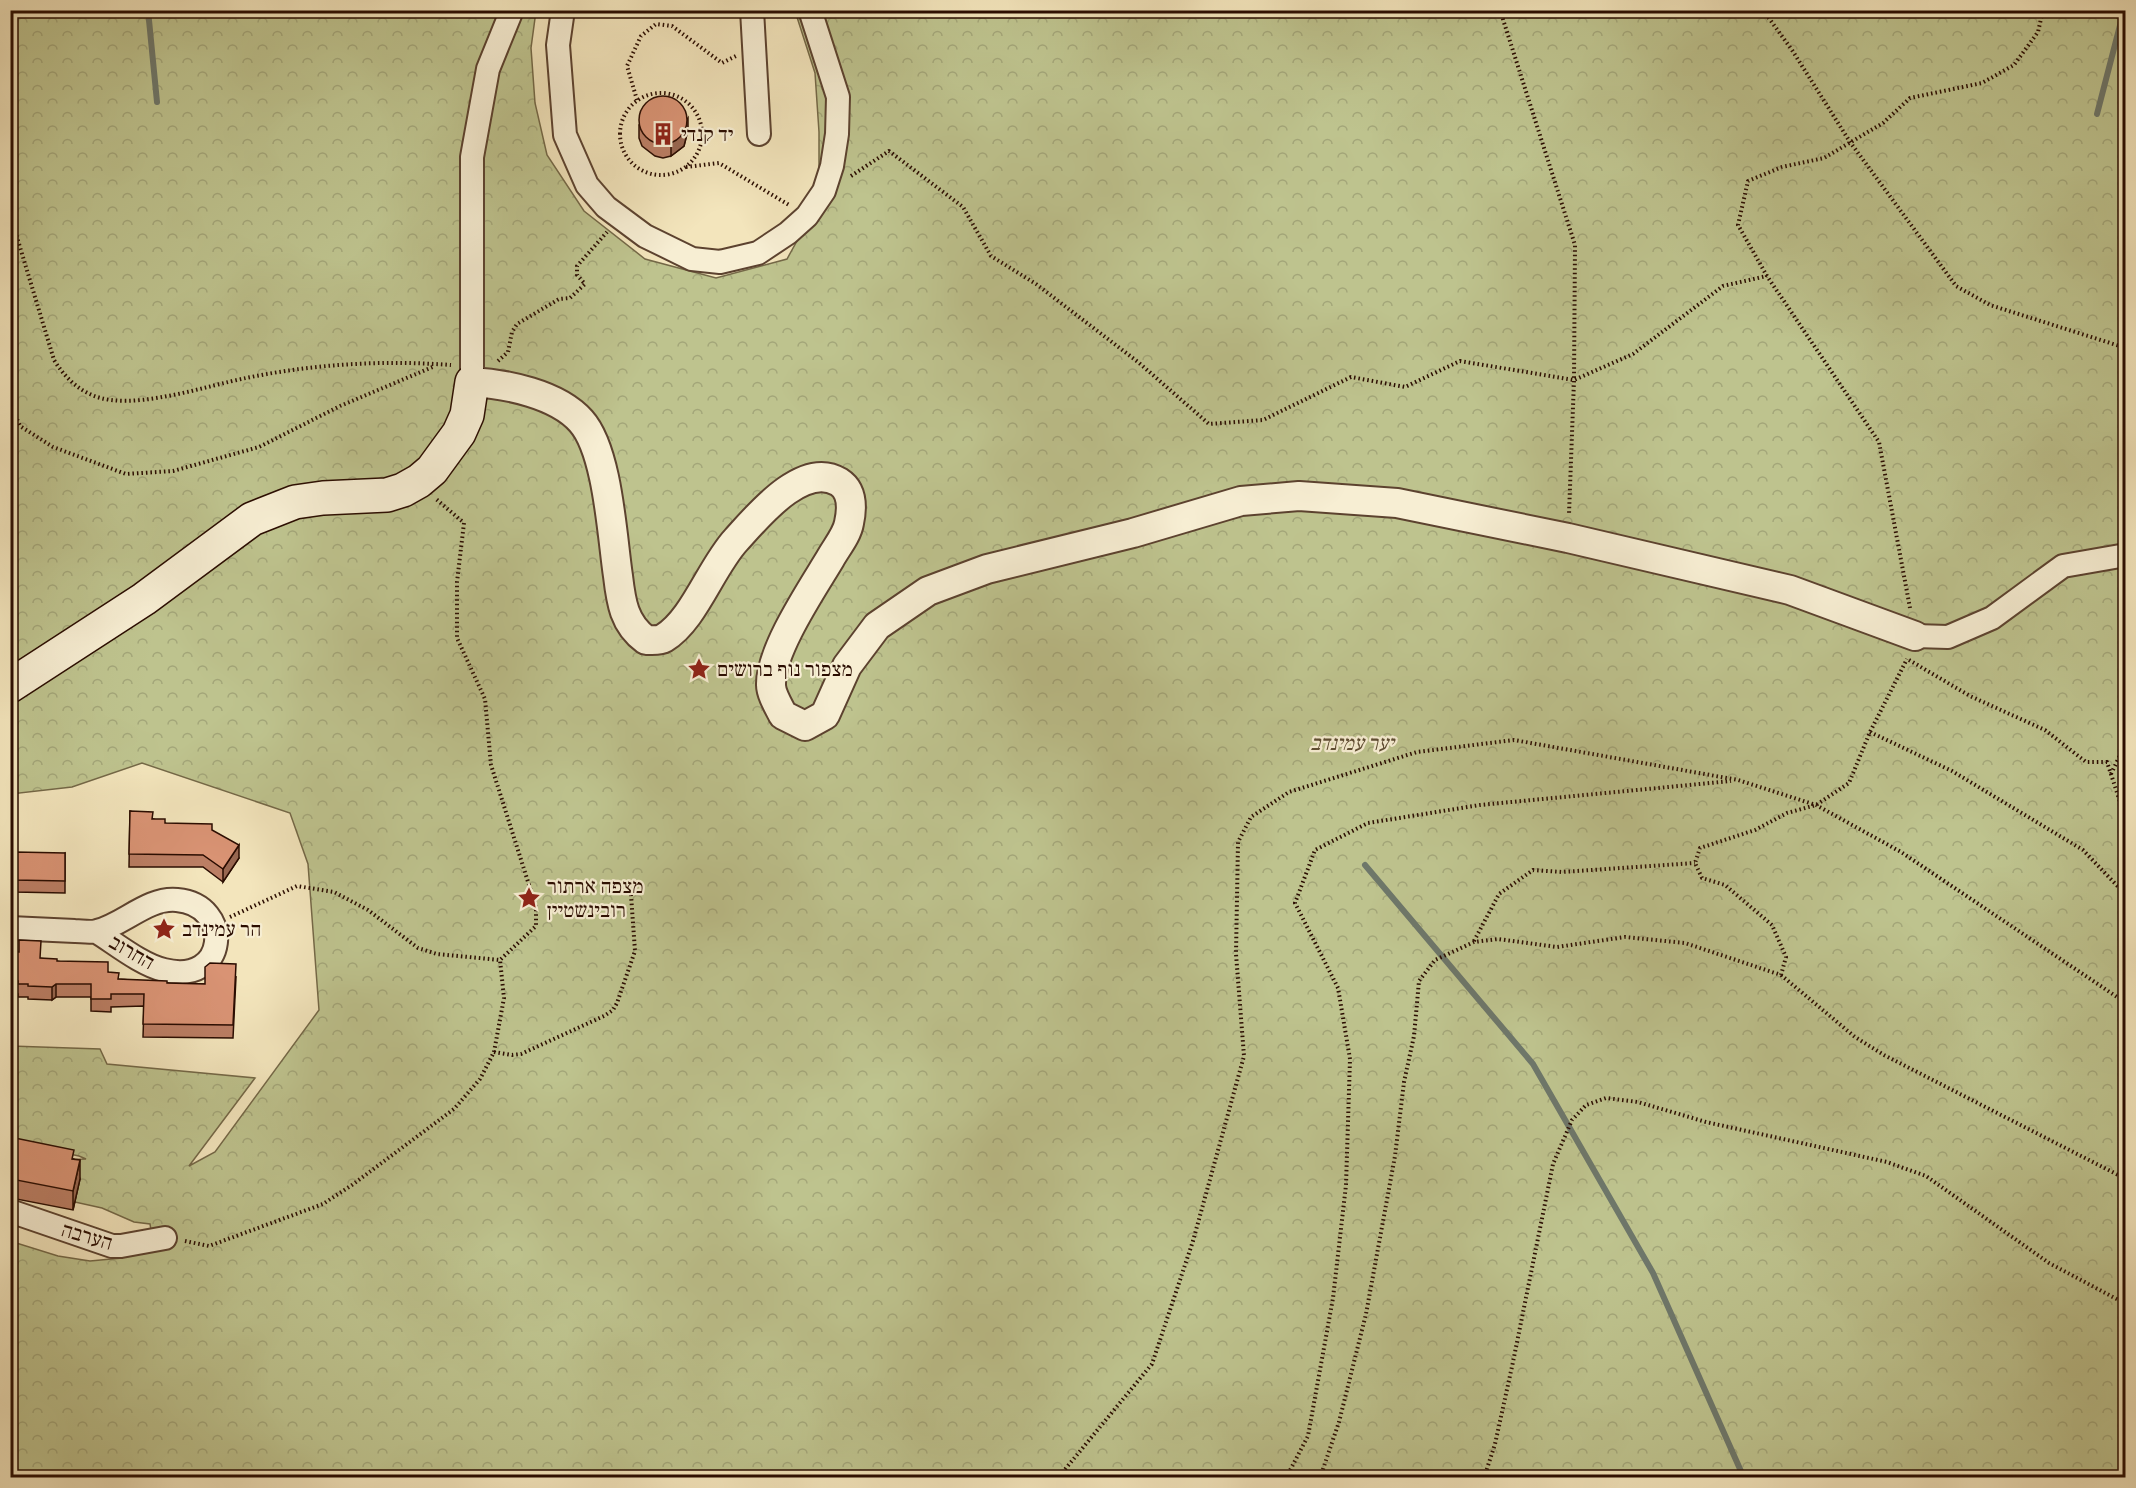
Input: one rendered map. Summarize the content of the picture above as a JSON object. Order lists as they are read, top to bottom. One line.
{"streets":{"street":["החרוב","הערבה"]},"parks":["יער עמינדב"],"places":{"building":["יד קנדי"],"place":["מצפור נוף ברושים","מצפה ארתור רובינשטיין","הר עמינדב"]}}
